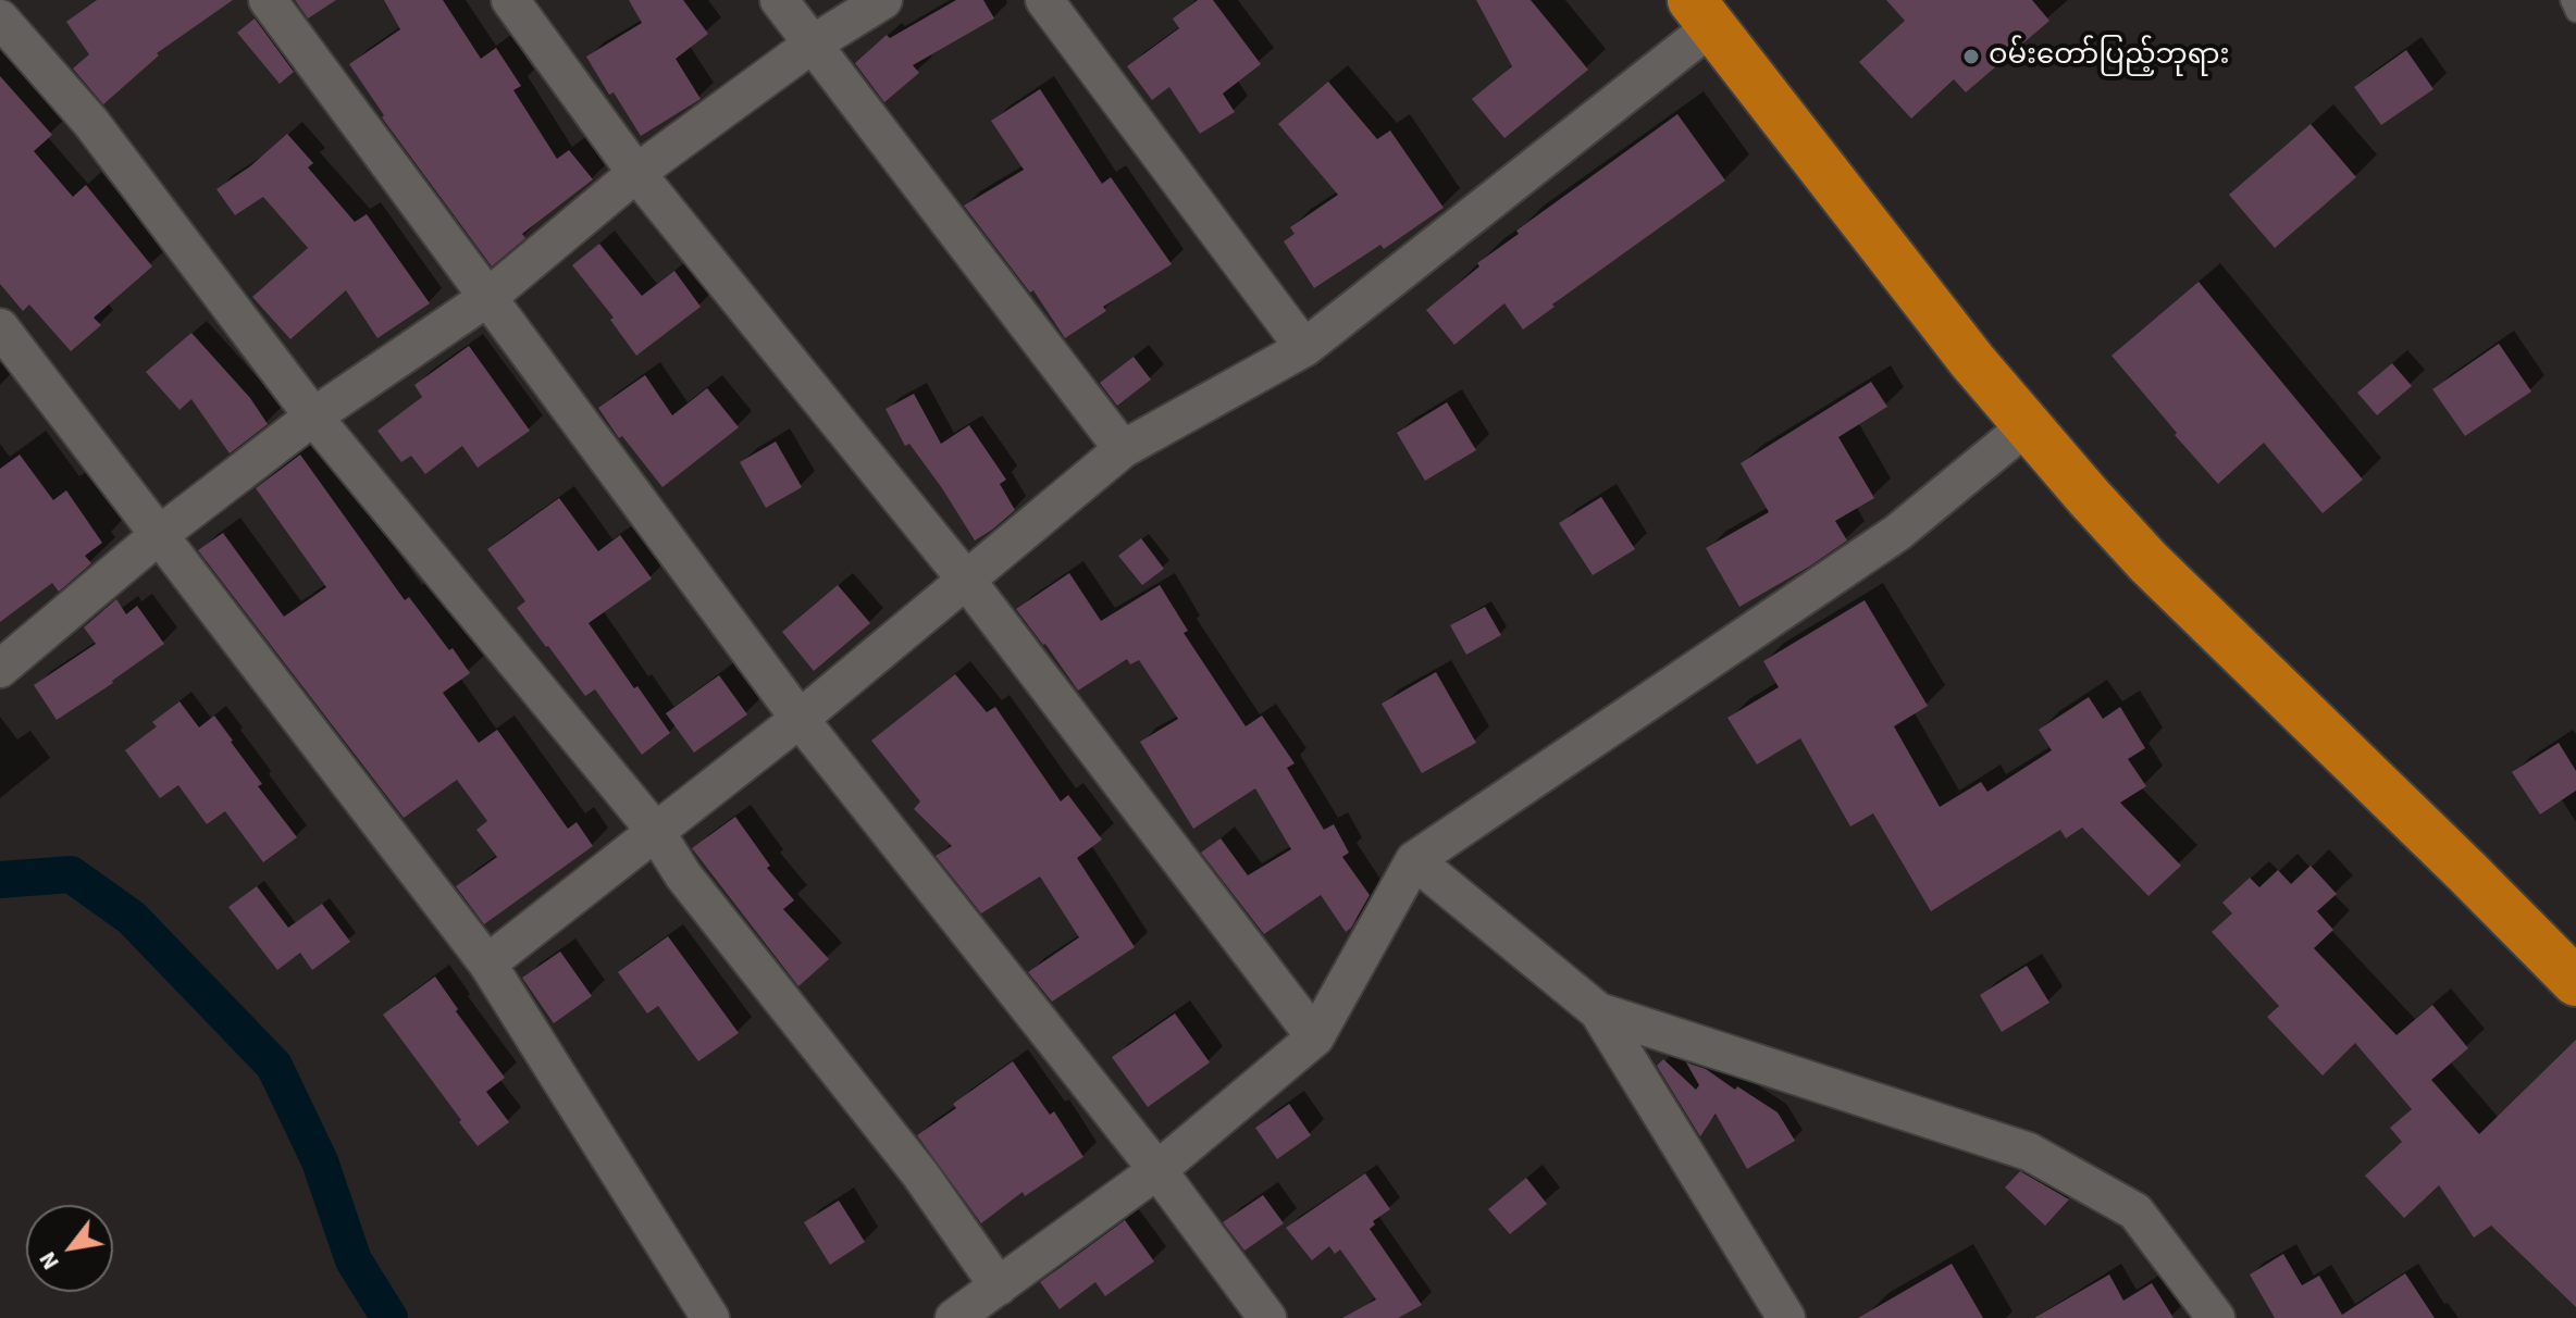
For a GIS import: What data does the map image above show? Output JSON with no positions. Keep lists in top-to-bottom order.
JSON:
{
  "places": ["ဝမ်းတော်ပြည့်ဘုရား"],
  "north": "bottom left"
}
